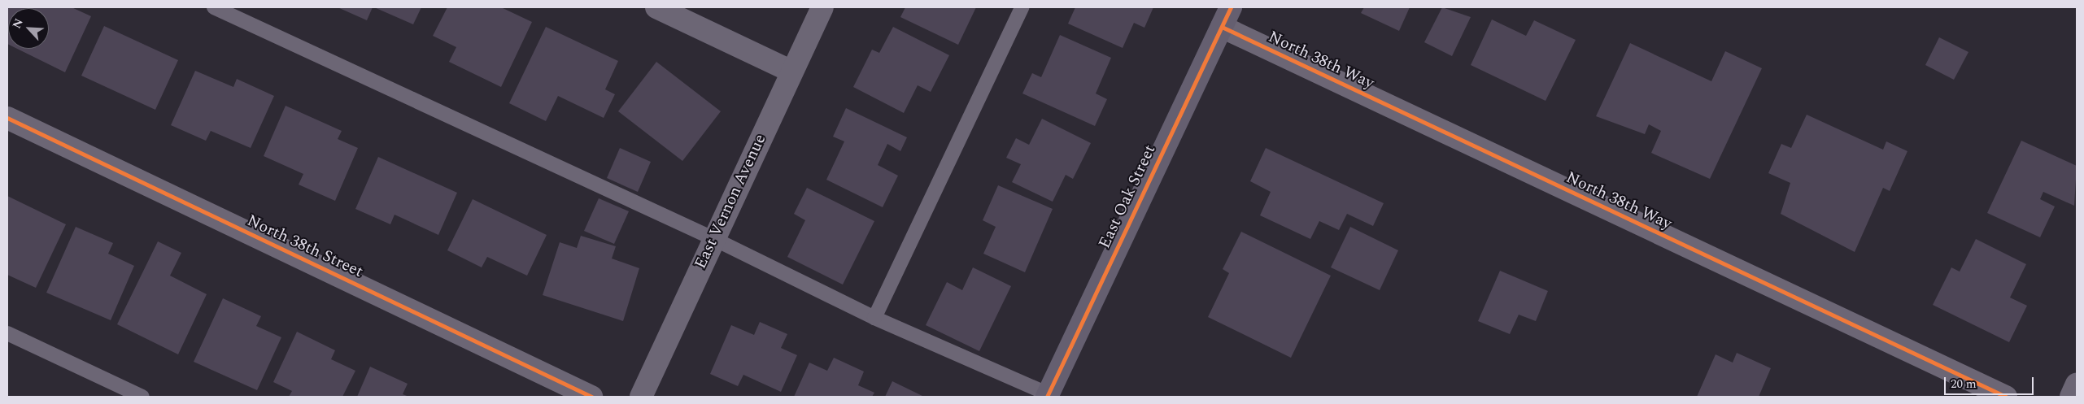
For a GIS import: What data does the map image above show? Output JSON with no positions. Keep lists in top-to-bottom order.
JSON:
{
  "streets": {
    "street": [
      "North 38th Way",
      "East Oak Street",
      "East Vernon Avenue",
      "North 38th Street"
    ]
  },
  "crossings": [
    ["North 38th Way", "East Oak Street"]
  ],
  "scale_bar": "20 m",
  "north": "top left"
}
